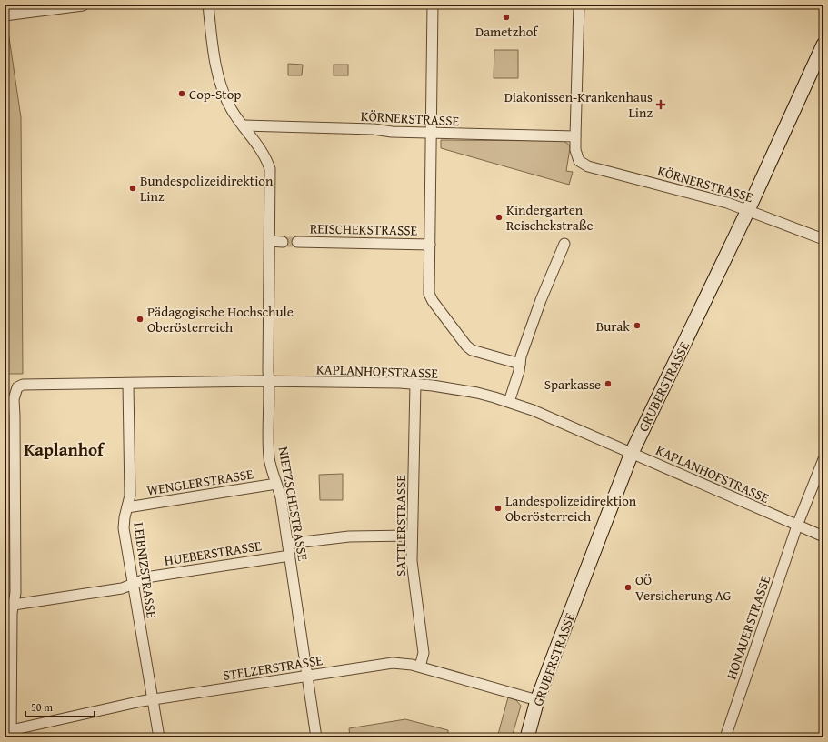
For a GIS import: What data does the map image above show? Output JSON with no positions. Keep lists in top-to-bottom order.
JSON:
{
  "streets": {
    "main road": ["GRUBERSTRASSE"],
    "street": [
      "KÖRNERSTRASSE",
      "REISCHEKSTRASSE",
      "KAPLANHOFSTRASSE",
      "WENGLERSTRASSE",
      "NIETZSCHESTRASSE",
      "SATTLERSTRASSE",
      "HUEBERSTRASSE",
      "LEIBNIZSTRASSE",
      "HONAUERSTRASSE",
      "STELZERSTRASSE"
    ]
  },
  "crossings": [
    ["KÖRNERSTRASSE", "REISCHEKSTRASSE"],
    ["KÖRNERSTRASSE", "GRUBERSTRASSE"],
    ["KÖRNERSTRASSE", "NIETZSCHESTRASSE"],
    ["KAPLANHOFSTRASSE", "GRUBERSTRASSE"],
    ["KAPLANHOFSTRASSE", "NIETZSCHESTRASSE"],
    ["KAPLANHOFSTRASSE", "SATTLERSTRASSE"],
    ["KAPLANHOFSTRASSE", "HUEBERSTRASSE"],
    ["KAPLANHOFSTRASSE", "LEIBNIZSTRASSE"],
    ["KAPLANHOFSTRASSE", "HONAUERSTRASSE"],
    ["GRUBERSTRASSE", "STELZERSTRASSE"],
    ["WENGLERSTRASSE", "NIETZSCHESTRASSE"],
    ["WENGLERSTRASSE", "LEIBNIZSTRASSE"],
    ["NIETZSCHESTRASSE", "HUEBERSTRASSE"],
    ["NIETZSCHESTRASSE", "STELZERSTRASSE"],
    ["SATTLERSTRASSE", "STELZERSTRASSE"],
    ["HUEBERSTRASSE", "LEIBNIZSTRASSE"],
    ["LEIBNIZSTRASSE", "STELZERSTRASSE"]
  ],
  "districts": ["Kaplanhof"],
  "places": {
    "other": [
      "Dametzhof",
      "Cop-Stop",
      "Bundespolizeidirektion Linz",
      "Kindergarten Reischekstraße",
      "Pädagogische Hochschule Oberösterreich",
      "Burak",
      "Sparkasse",
      "Landespolizeidirektion Oberösterreich",
      "OÖ Versicherung AG"
    ],
    "health": ["Diakonissen-Krankenhaus Linz"]
  },
  "scale_bar": "50 m"
}
